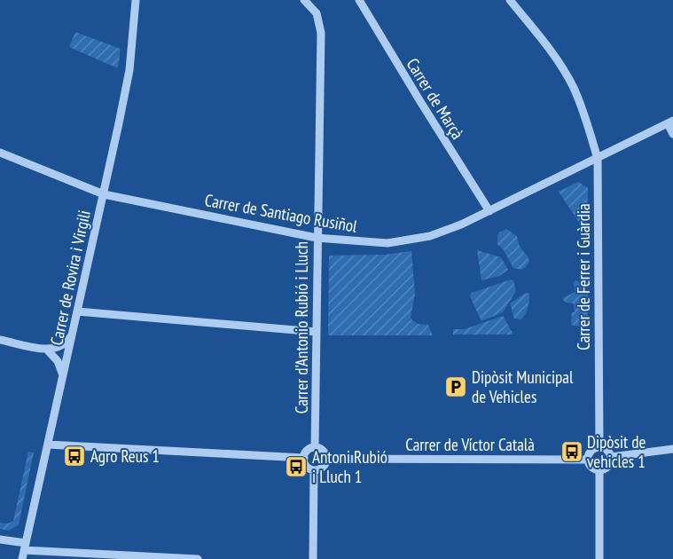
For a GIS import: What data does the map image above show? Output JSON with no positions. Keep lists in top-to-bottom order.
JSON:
{
  "streets": {
    "street": [
      "Carrer de Marçà",
      "Carrer de Santiago Rusiñol",
      "Carrer de Ferrer i Guàrdia",
      "Carrer de Rovira i Virgili",
      "Carrer d'Antonio Rubió i Lluch",
      "Carrer de Víctor Català"
    ]
  },
  "crossings": [
    ["Carrer de Marçà", "Carrer de Santiago Rusiñol"],
    ["Carrer de Santiago Rusiñol", "Carrer de Ferrer i Guàrdia"],
    ["Carrer de Santiago Rusiñol", "Carrer de Rovira i Virgili"],
    ["Carrer de Santiago Rusiñol", "Carrer d'Antonio Rubió i Lluch"],
    ["Carrer de Ferrer i Guàrdia", "Carrer de Víctor Català"],
    ["Carrer d'Antonio Rubió i Lluch", "Carrer de Víctor Català"]
  ],
  "places": {
    "parking": ["Dipòsit Municipal de Vehicles"],
    "bus stop": ["Dipòsit de vehicles 1", "Agro Reus 1", "Antoni Rubió i Lluch 1"]
  }
}
